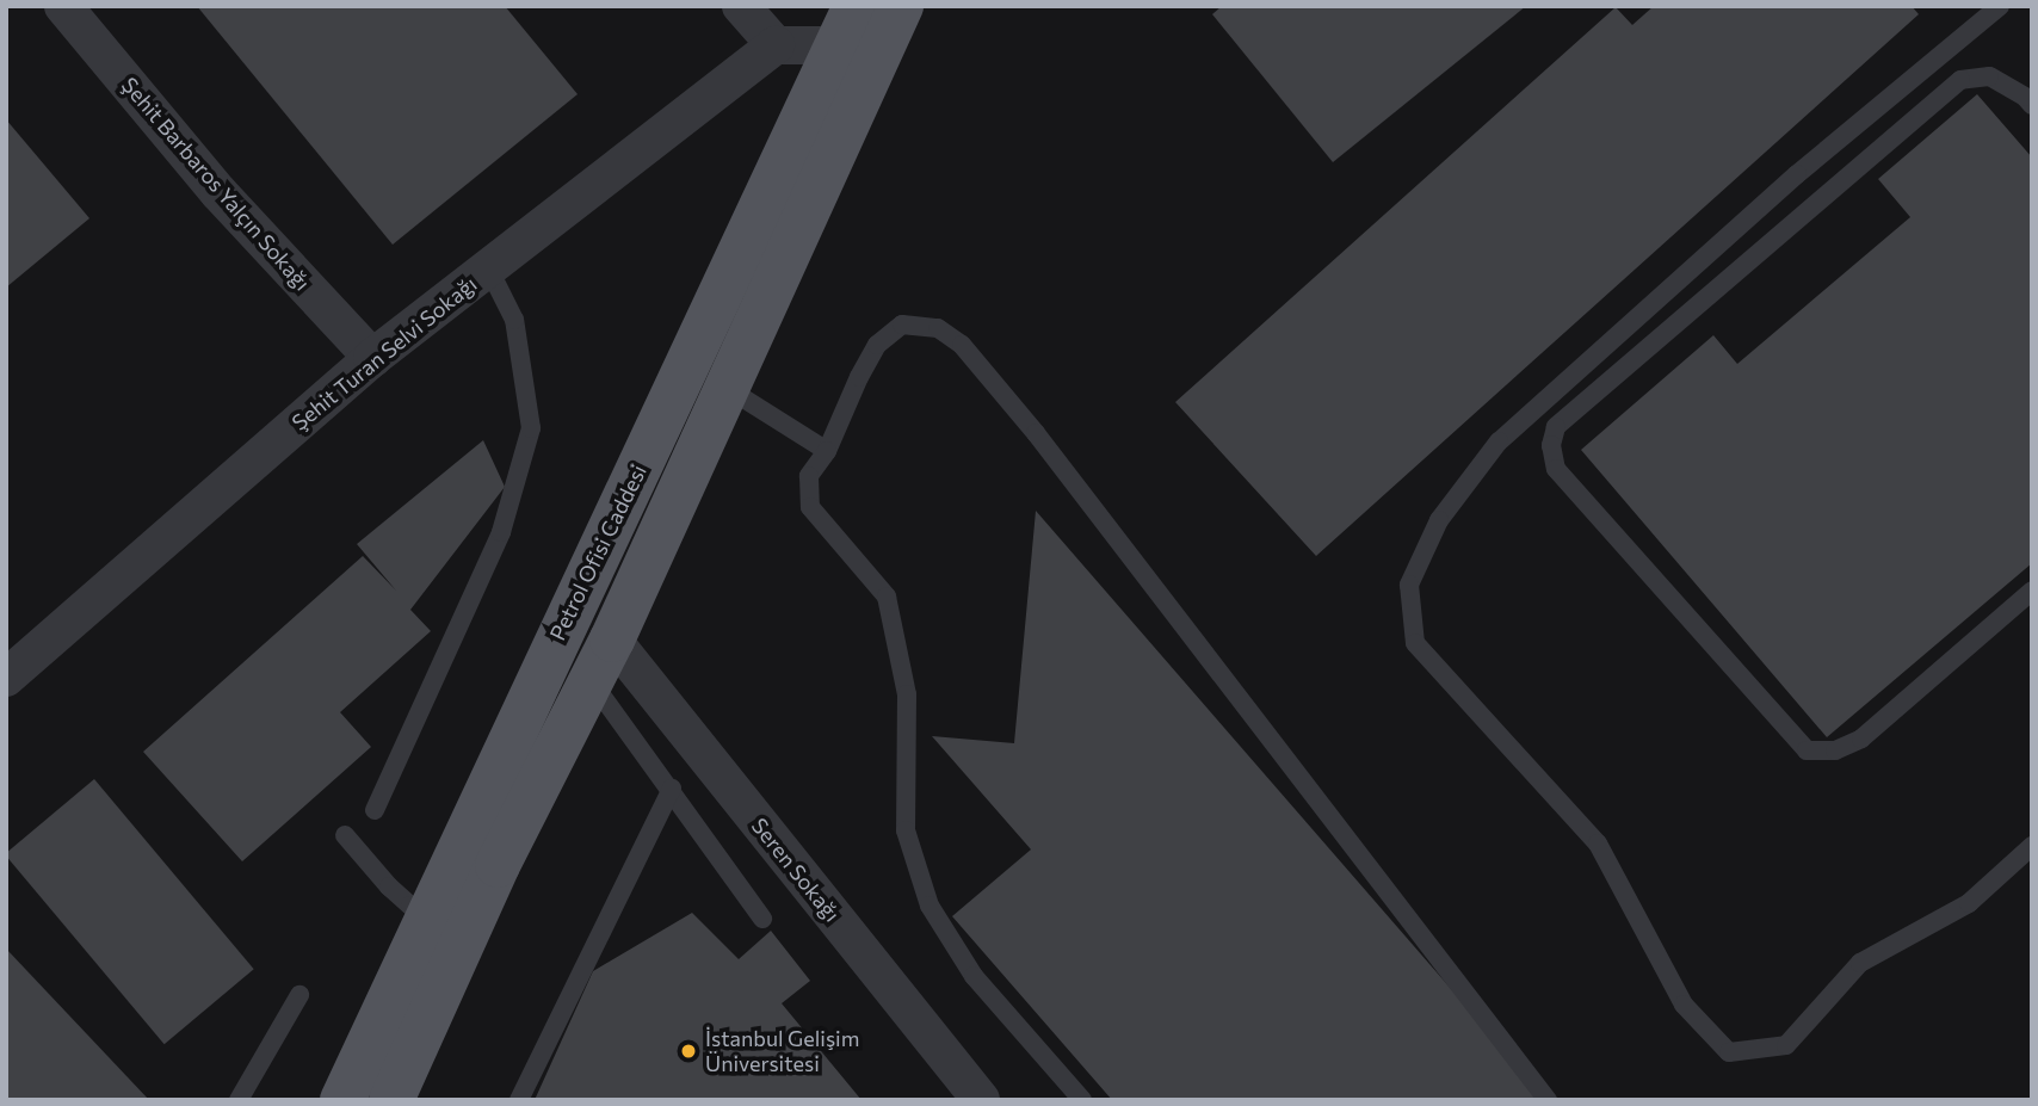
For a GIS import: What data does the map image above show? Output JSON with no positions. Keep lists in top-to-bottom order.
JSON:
{
  "streets": {
    "main road": ["Petrol Ofisi Caddesi"],
    "street": ["Şehit Barbaros Yalçın Sokağı", "Şehit Turan Selvi Sokağı", "Seren Sokağı"]
  },
  "crossings": [
    ["Şehit Barbaros Yalçın Sokağı", "Şehit Turan Selvi Sokağı"]
  ],
  "places": ["İstanbul Gelişim Üniversitesi"]
}
